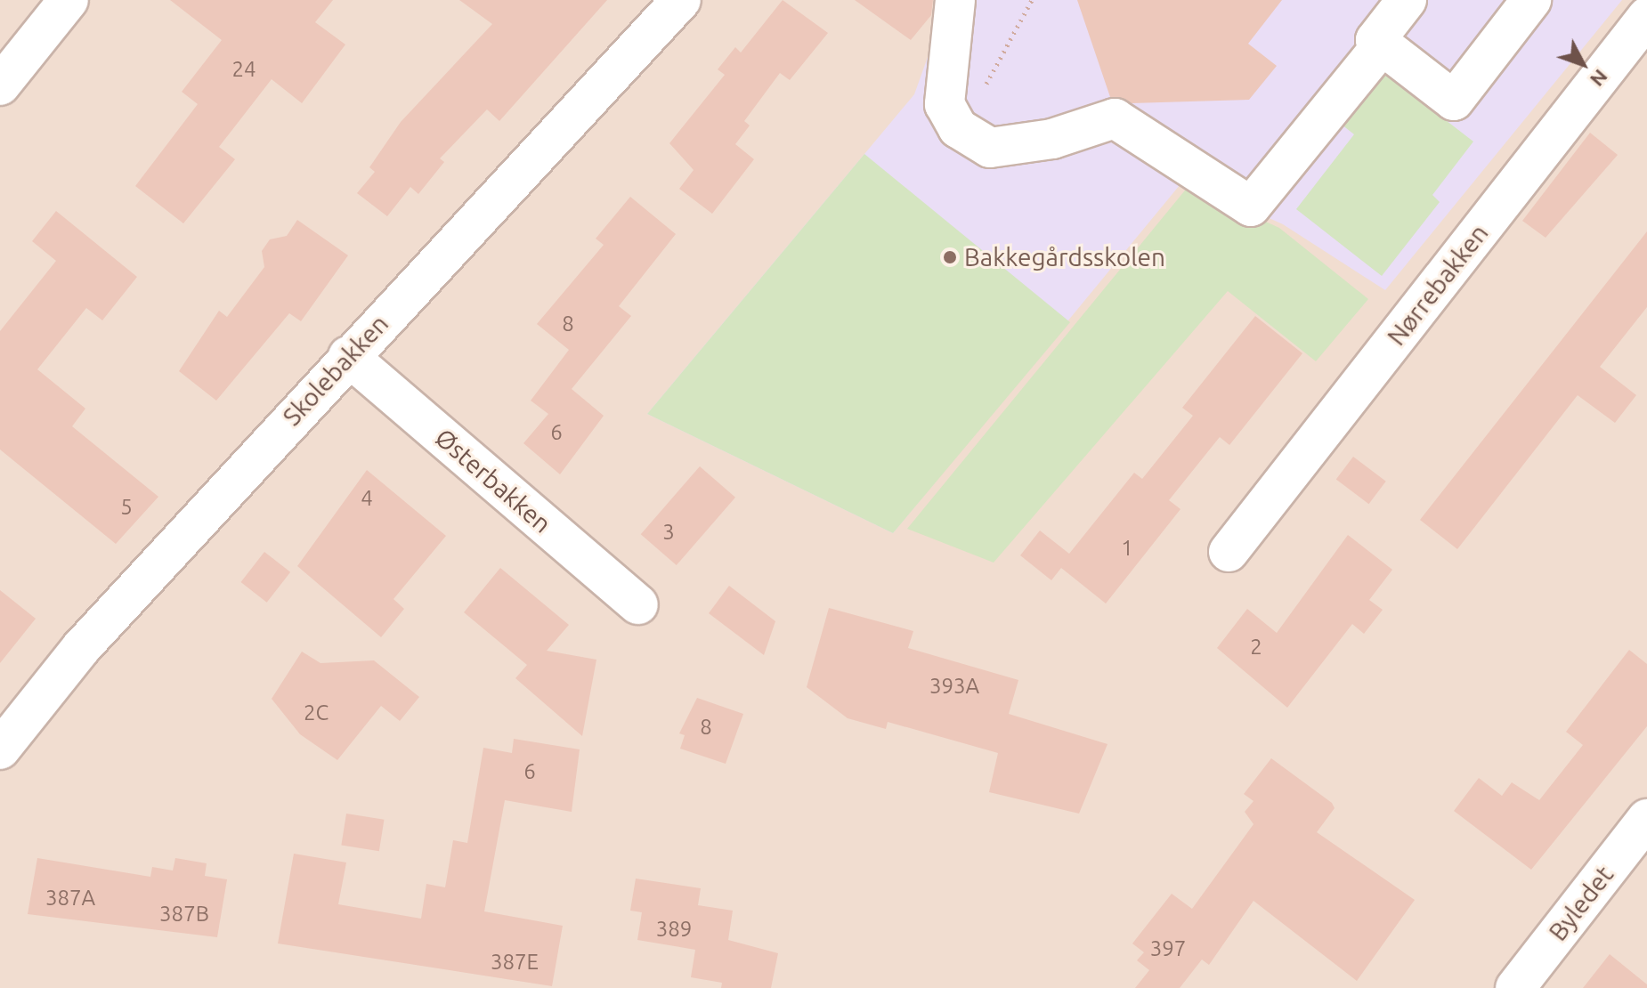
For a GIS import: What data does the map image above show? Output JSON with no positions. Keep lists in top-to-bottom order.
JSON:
{
  "streets": {
    "street": [
      "Nørrebakken",
      "Skolebakken",
      "Østerbakken",
      "Byledet"
    ]
  },
  "crossings": [
    ["Skolebakken", "Østerbakken"]
  ],
  "places": ["Bakkegårdsskolen"],
  "house_numbers": [
    "24",
    "8",
    "6",
    "4",
    "5",
    "3",
    "1",
    "2",
    "393A",
    "2C",
    "8",
    "6",
    "387A",
    "387B",
    "389",
    "397",
    "387E"
  ],
  "north": "bottom right"
}
